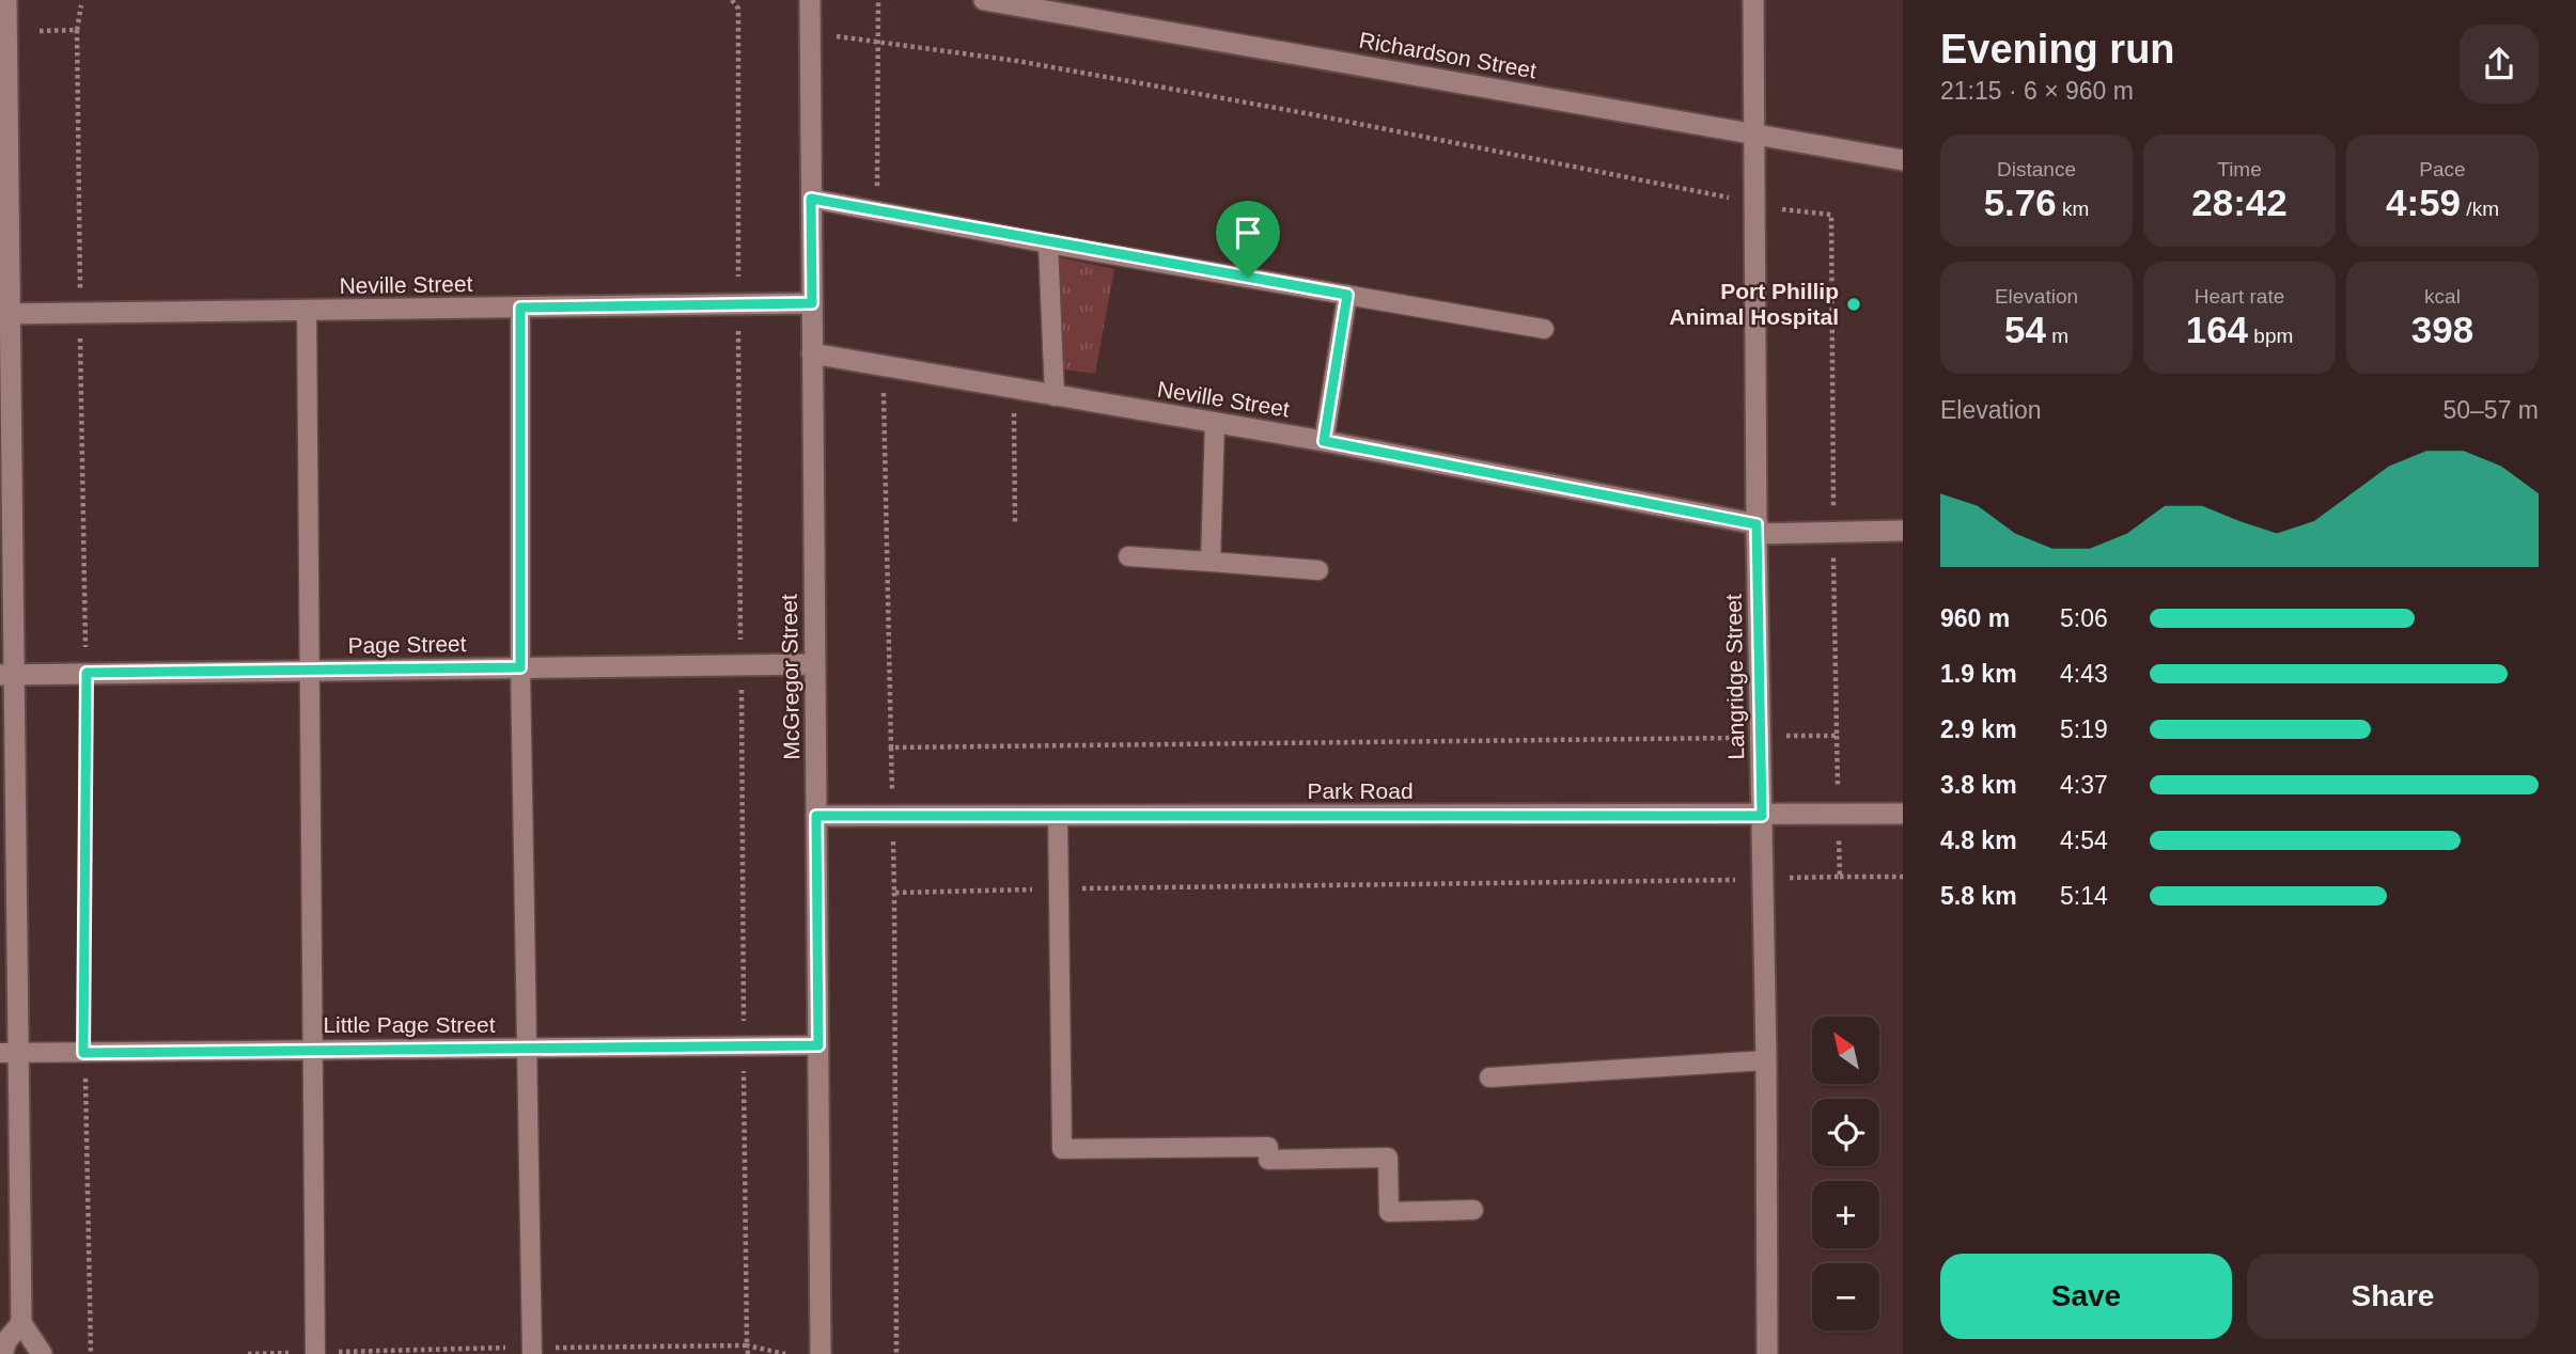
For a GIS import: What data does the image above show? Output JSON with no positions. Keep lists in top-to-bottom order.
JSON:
{
  "streets": {
    "street": [
      "Richardson Street",
      "Neville Street",
      "Page Street",
      "McGregor Street",
      "Langridge Street",
      "Park Road"
    ],
    "lane": ["Little Page Street"]
  },
  "crossings": [
    ["Richardson Street", "Langridge Street"],
    ["Neville Street", "McGregor Street"],
    ["Neville Street", "Langridge Street"],
    ["Page Street", "McGregor Street"],
    ["McGregor Street", "Park Road"],
    ["McGregor Street", "Little Page Street"],
    ["Langridge Street", "Park Road"]
  ],
  "places": ["Port Phillip Animal Hospital"],
  "north": "top left",
  "page": {
    "heading": ["Evening run", "21:15 · 6 × 960 m"],
    "stats": [
      ["Distance", "5.76 km"],
      ["Time", "28:42"],
      ["Pace", "4:59 /km"],
      ["Elevation", "54 m"],
      ["Heart rate", "164 bpm"],
      ["kcal", "398"]
    ],
    "chart": ["Elevation", "50–57 m"],
    "list": [
      {
        "name": "960 m",
        "note": "5:06"
      },
      {
        "name": "1.9 km",
        "note": "4:43"
      },
      {
        "name": "2.9 km",
        "note": "5:19"
      },
      {
        "name": "3.8 km",
        "note": "4:37"
      },
      {
        "name": "4.8 km",
        "note": "4:54"
      },
      {
        "name": "5.8 km",
        "note": "5:14"
      }
    ],
    "map_buttons": ["+", "−"],
    "buttons": ["Save", "Share"]
  }
}
